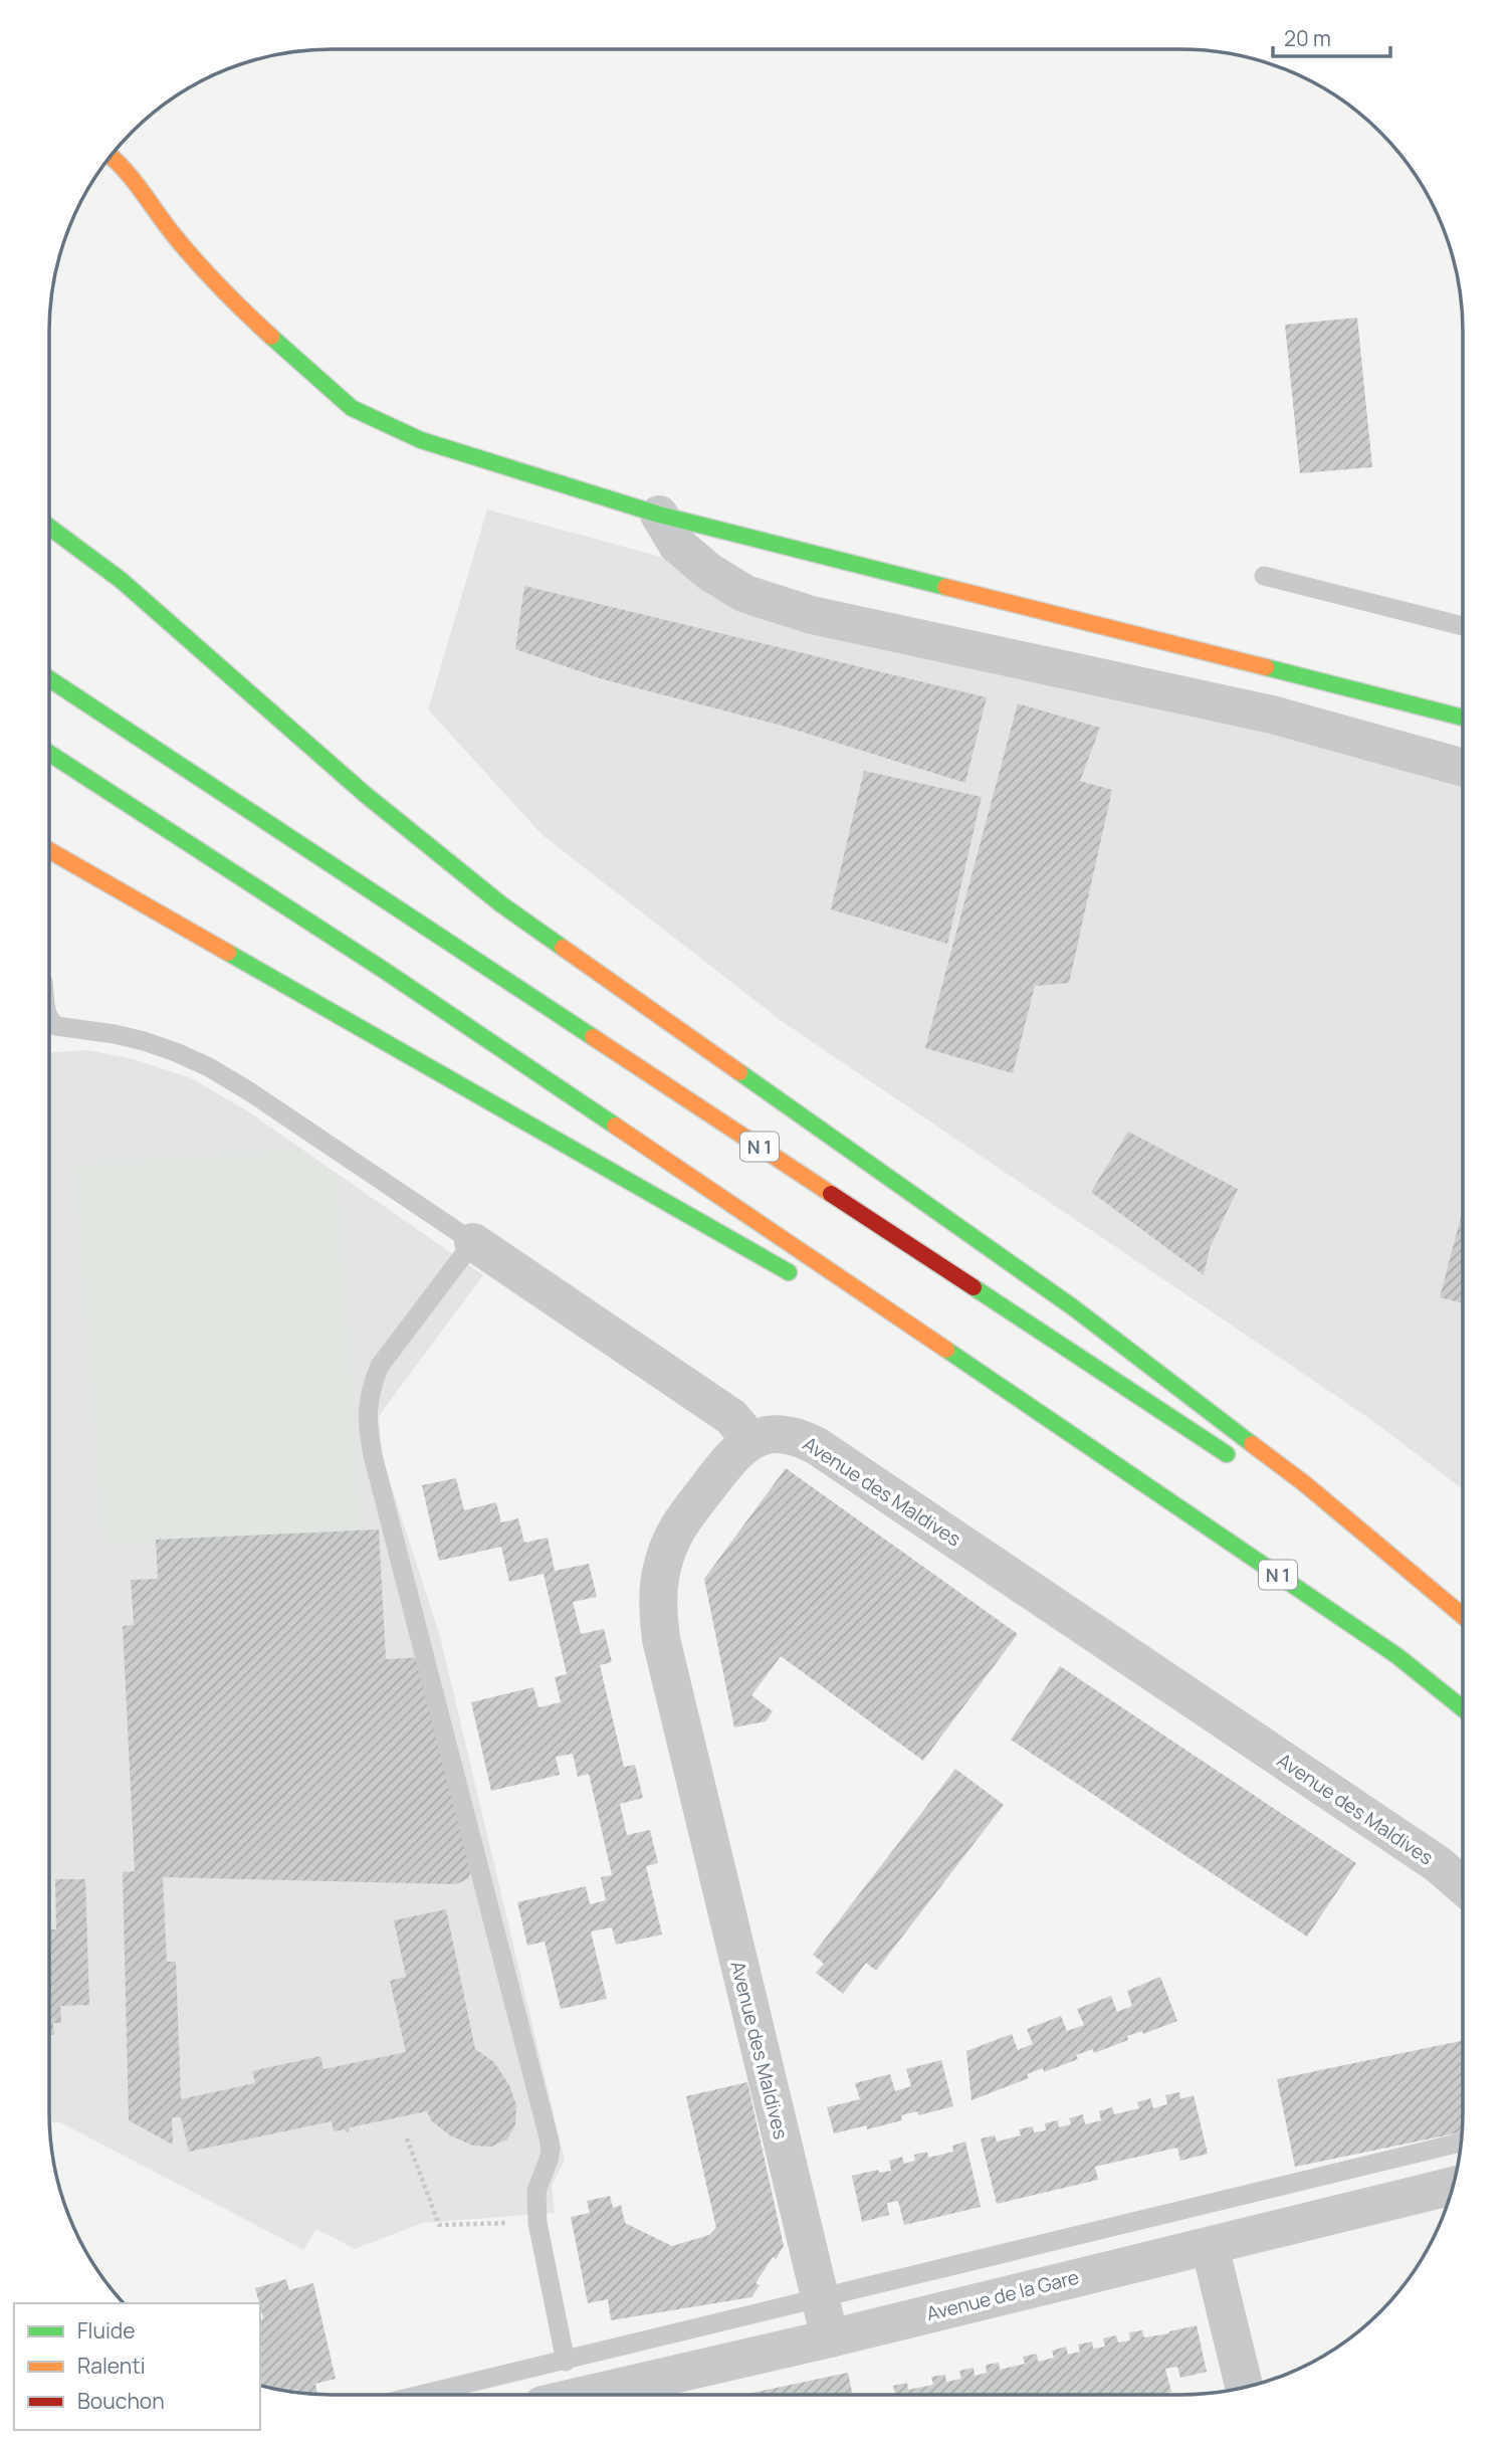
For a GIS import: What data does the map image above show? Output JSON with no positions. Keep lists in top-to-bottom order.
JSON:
{
  "streets": {
    "main road": ["N 1"],
    "street": ["Avenue des Maldives", "Avenue de la Gare"]
  },
  "crossings": [
    ["Avenue des Maldives", "Avenue de la Gare"]
  ],
  "legend": ["Fluide", "Ralenti", "Bouchon"],
  "scale_bar": "20 m"
}
